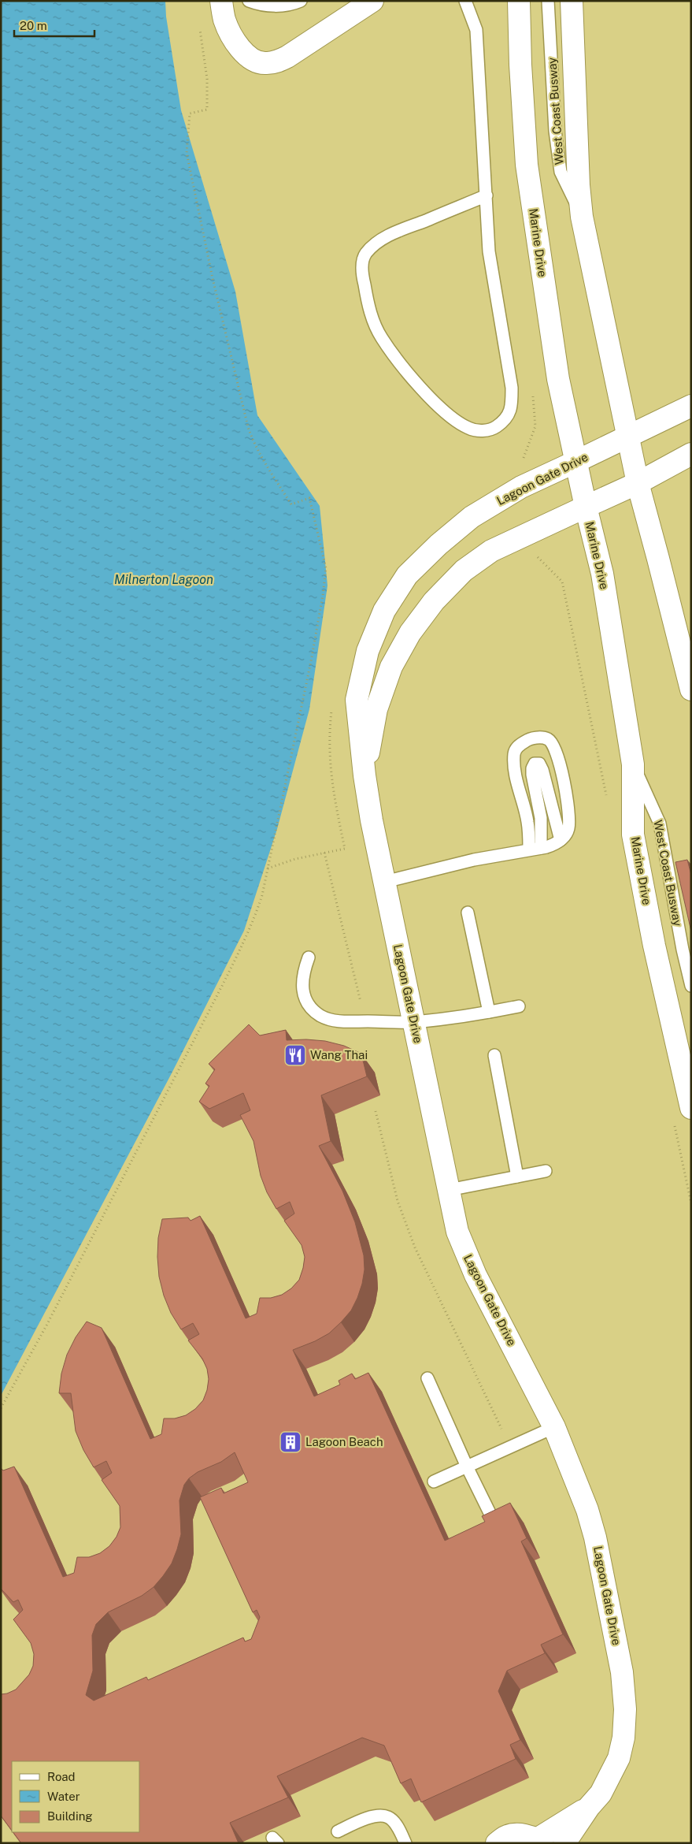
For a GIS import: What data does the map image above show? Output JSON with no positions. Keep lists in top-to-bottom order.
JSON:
{
  "streets": {
    "street": ["Marine Drive", "Lagoon Gate Drive"],
    "lane": ["West Coast Busway"]
  },
  "crossings": [
    ["West Coast Busway", "Marine Drive"],
    ["Marine Drive", "Lagoon Gate Drive"]
  ],
  "water": ["Milnerton Lagoon"],
  "places": {
    "restaurant": ["Wang Thai"],
    "building": ["Lagoon Beach"]
  },
  "legend": ["Road", "Water", "Building"],
  "scale_bar": "20 m"
}
